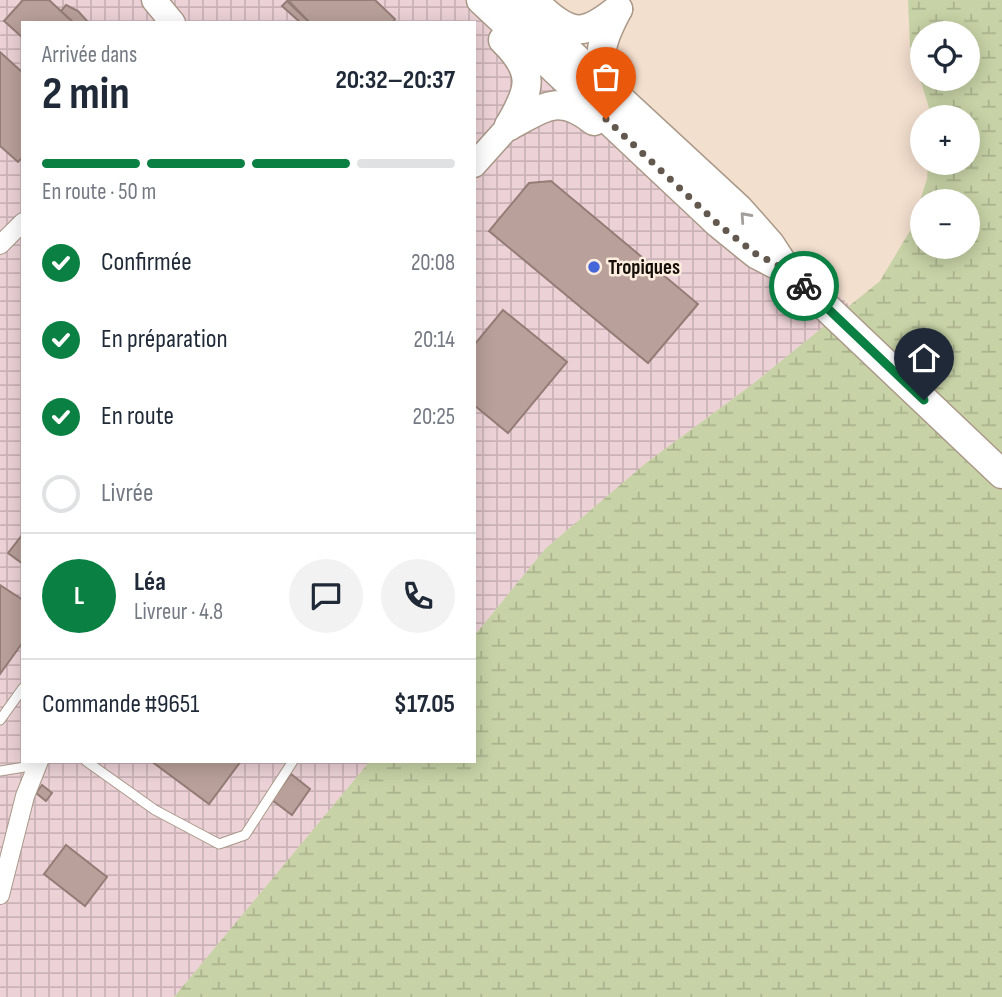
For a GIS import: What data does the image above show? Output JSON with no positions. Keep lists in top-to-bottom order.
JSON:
{
  "places": ["Tropiques"],
  "page": {
    "map_buttons": ["+", "−"],
    "heading": ["2 min", "Arrivée dans", "20:32–20:37"],
    "panel": [
      "Léa",
      "Livreur · 4.8",
      "Commande #9651",
      "$17.05"
    ],
    "bar": "En route · 50 m",
    "list": [
      ["Confirmée", "20:08"],
      ["En préparation", "20:14"],
      ["En route", "20:25"],
      "Livrée"
    ],
    "round": "L"
  }
}
